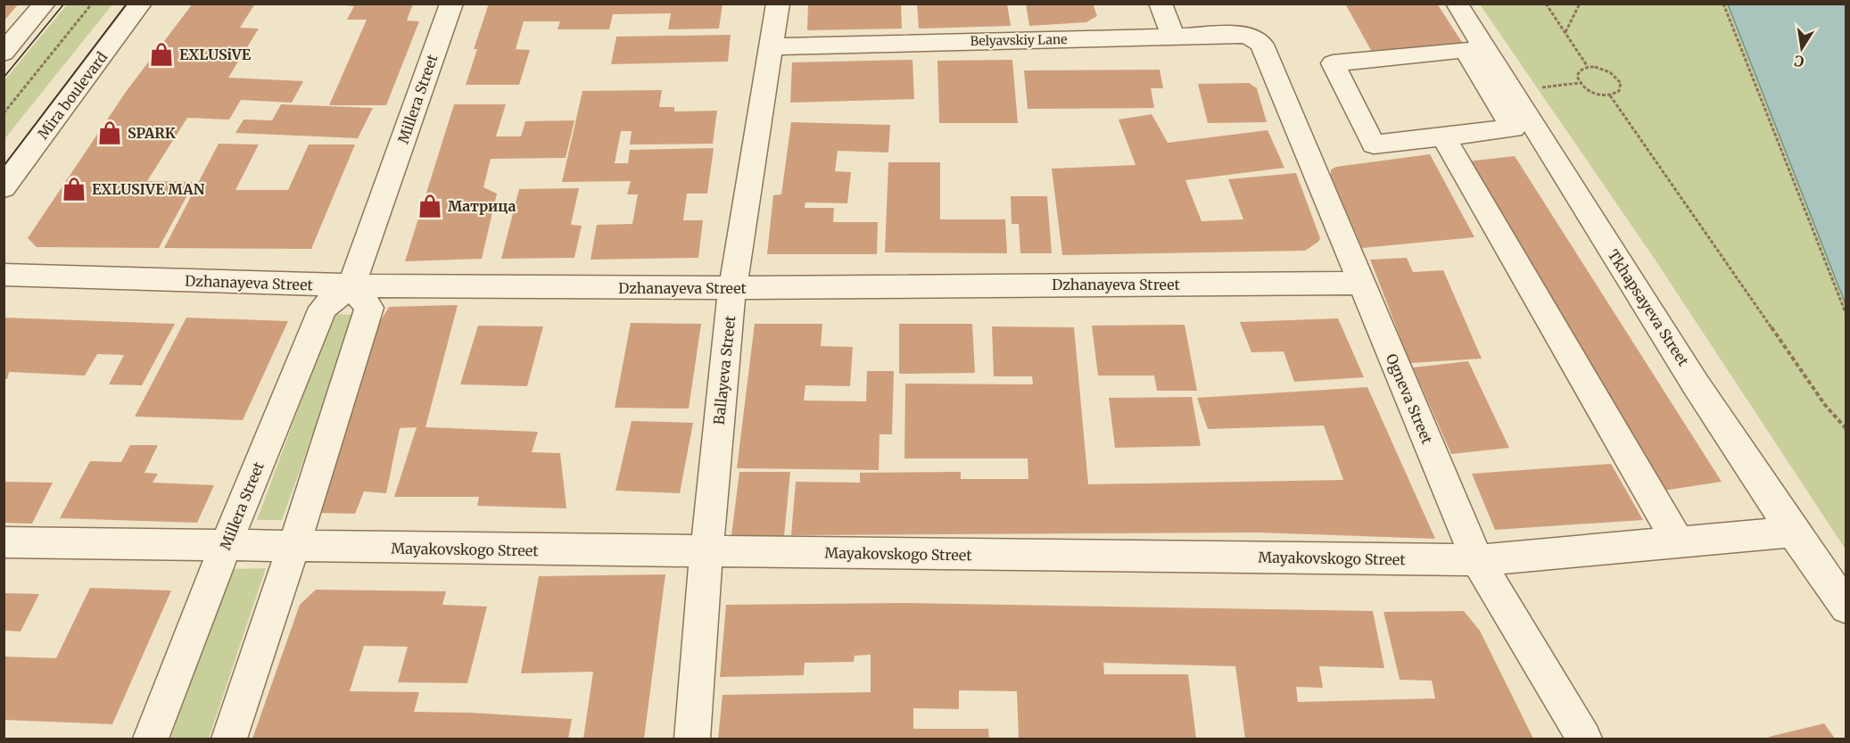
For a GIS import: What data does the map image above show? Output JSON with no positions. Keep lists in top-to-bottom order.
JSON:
{
  "streets": {
    "street": [
      "Belyavskiy Lane",
      "Mira boulevard",
      "Millera Street",
      "Dzhanayeva Street",
      "Tkhapsayeva Street",
      "Ballayeva Street",
      "Ogneva Street",
      "Mayakovskogo Street"
    ]
  },
  "crossings": [
    ["Belyavskiy Lane", "Ballayeva Street"],
    ["Belyavskiy Lane", "Ogneva Street"],
    ["Millera Street", "Dzhanayeva Street"],
    ["Millera Street", "Mayakovskogo Street"],
    ["Dzhanayeva Street", "Ballayeva Street"],
    ["Dzhanayeva Street", "Ogneva Street"],
    ["Tkhapsayeva Street", "Mayakovskogo Street"],
    ["Ballayeva Street", "Mayakovskogo Street"],
    ["Ogneva Street", "Mayakovskogo Street"]
  ],
  "places": {
    "shop": [
      "EXLUSiVE",
      "SPARK",
      "EXLUSIVE MAN",
      "Матрица"
    ]
  },
  "north": "bottom"
}
